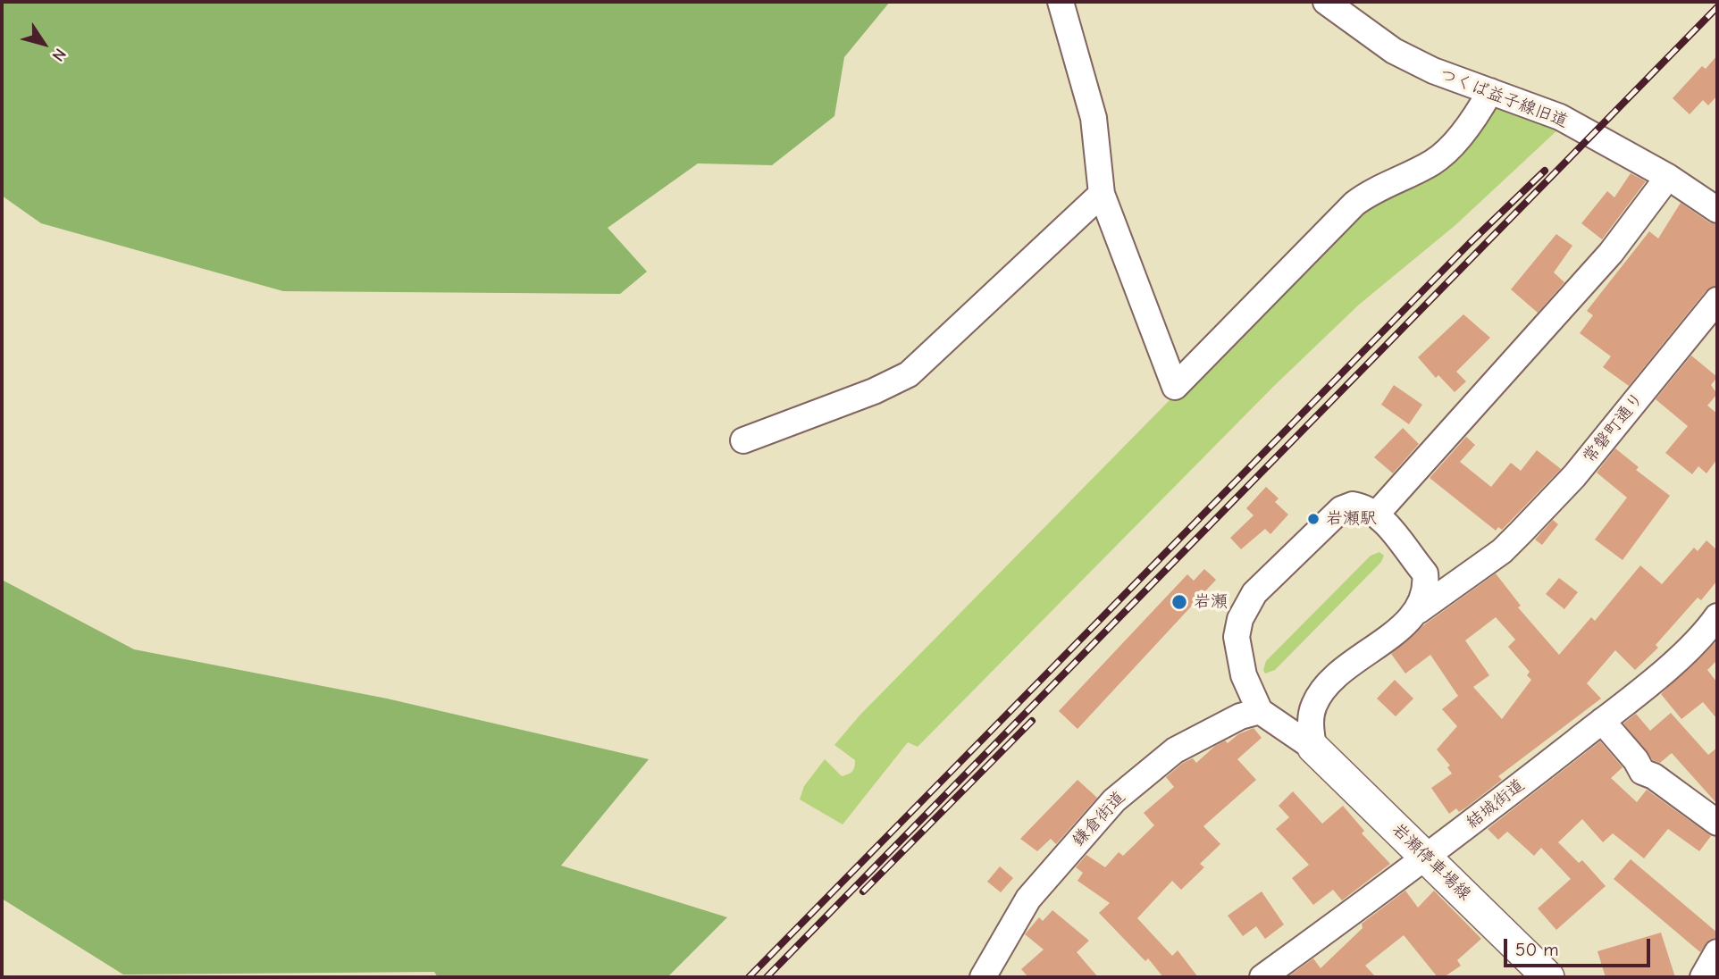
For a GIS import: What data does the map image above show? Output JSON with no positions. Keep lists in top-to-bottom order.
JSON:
{
  "streets": {
    "main road": ["岩瀬停車場線"],
    "street": [
      "つくば益子線旧道",
      "常磐町通り",
      "結城街道",
      "鎌倉街道"
    ]
  },
  "crossings": [
    ["常磐町通り", "岩瀬停車場線"],
    ["結城街道", "岩瀬停車場線"]
  ],
  "places": ["岩瀬駅", "岩瀬"],
  "scale_bar": "50 m",
  "north": "bottom right"
}
